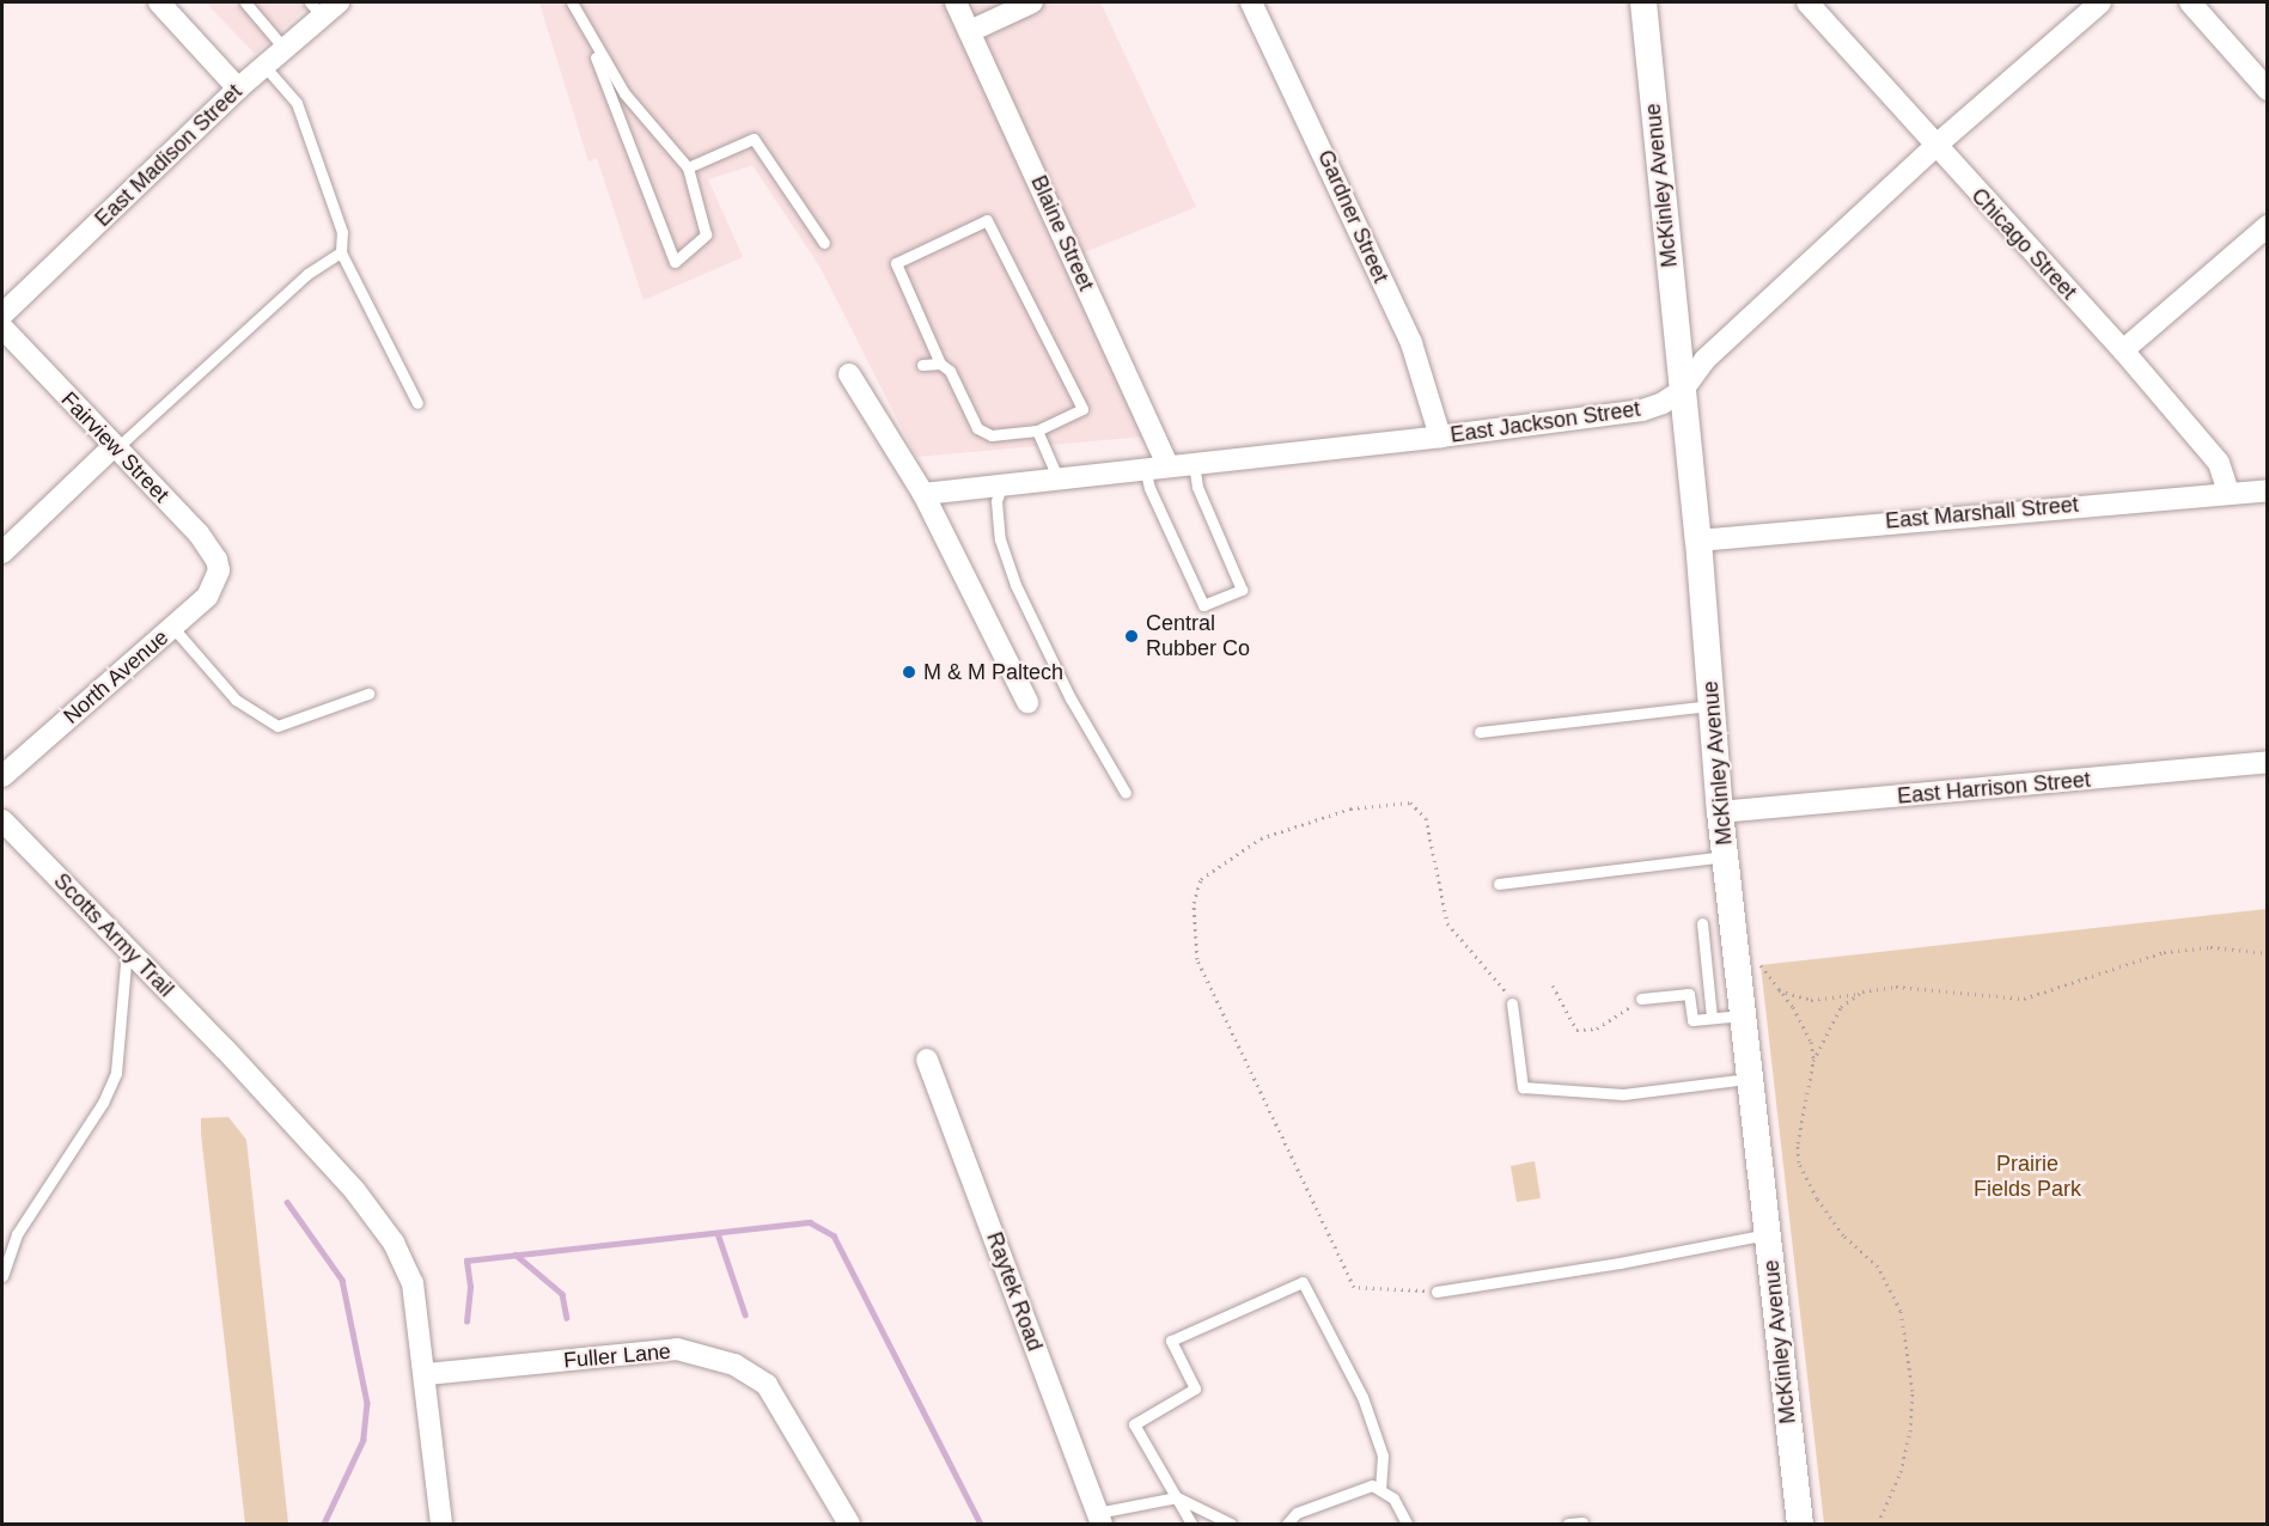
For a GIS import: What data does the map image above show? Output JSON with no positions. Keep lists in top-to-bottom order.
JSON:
{
  "streets": {
    "street": [
      "East Madison Street",
      "McKinley Avenue",
      "Gardner Street",
      "Blaine Street",
      "Chicago Street",
      "East Jackson Street",
      "Fairview Street",
      "East Marshall Street",
      "North Avenue",
      "East Harrison Street",
      "Scotts Army Trail",
      "Raytek Road",
      "Fuller Lane"
    ]
  },
  "crossings": [
    ["McKinley Avenue", "East Jackson Street"],
    ["McKinley Avenue", "East Marshall Street"],
    ["McKinley Avenue", "East Harrison Street"],
    ["Gardner Street", "East Jackson Street"],
    ["Blaine Street", "East Jackson Street"],
    ["Chicago Street", "East Jackson Street"],
    ["Chicago Street", "East Marshall Street"],
    ["Fairview Street", "North Avenue"],
    ["Scotts Army Trail", "Fuller Lane"]
  ],
  "parks": ["Prairie Fields Park"],
  "places": ["Central Rubber Co", "M & M Paltech"]
}
